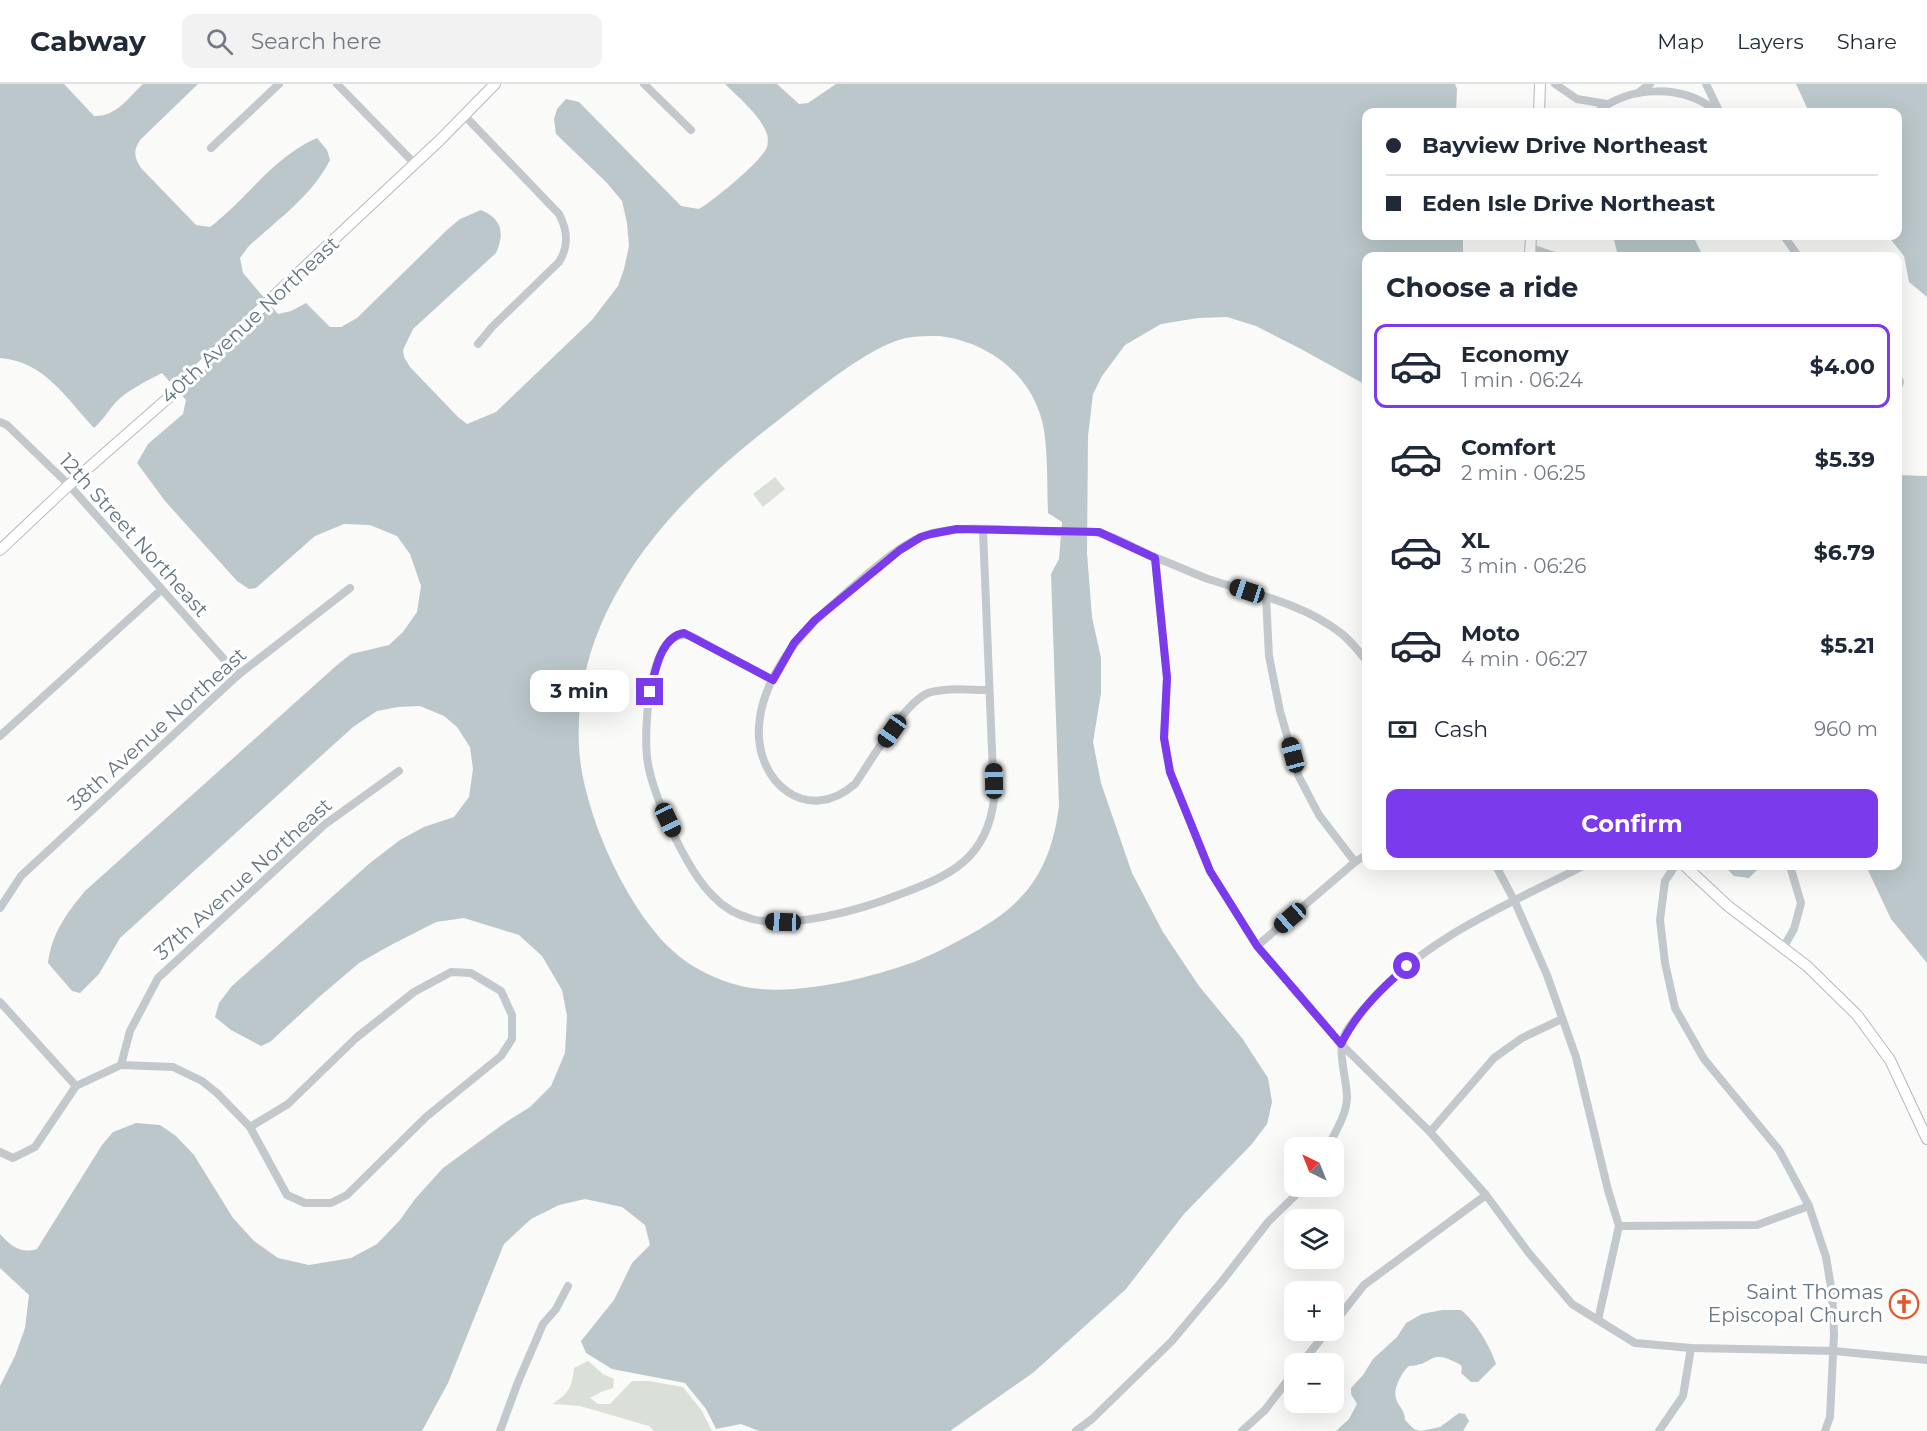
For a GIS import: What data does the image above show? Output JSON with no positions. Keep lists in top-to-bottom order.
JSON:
{
  "streets": {
    "street": [
      "40th Avenue Northeast",
      "12th Street Northeast",
      "38th Avenue Northeast",
      "37th Avenue Northeast"
    ]
  },
  "crossings": [
    ["40th Avenue Northeast", "12th Street Northeast"],
    ["12th Street Northeast", "38th Avenue Northeast"]
  ],
  "places": {
    "church": ["Saint Thomas Episcopal Church"]
  },
  "north": "top left",
  "page": {
    "header": "Cabway",
    "search": "Search here",
    "nav": ["Map", "Layers", "Share"],
    "banner": ["Bayview Drive Northeast", "Eden Isle Drive Northeast"],
    "heading": "Choose a ride",
    "list": [
      {
        "name": "Economy",
        "note": "1 min · 06:24",
        "value": "$4.00"
      },
      {
        "name": "Comfort",
        "note": "2 min · 06:25",
        "value": "$5.39"
      },
      {
        "name": "XL",
        "note": "3 min · 06:26",
        "value": "$6.79"
      },
      {
        "name": "Moto",
        "note": "4 min · 06:27",
        "value": "$5.21"
      }
    ],
    "bubble": "3 min",
    "pay": ["Cash", "960 m"],
    "buttons": "Confirm",
    "map_buttons": ["+", "−"]
  }
}
